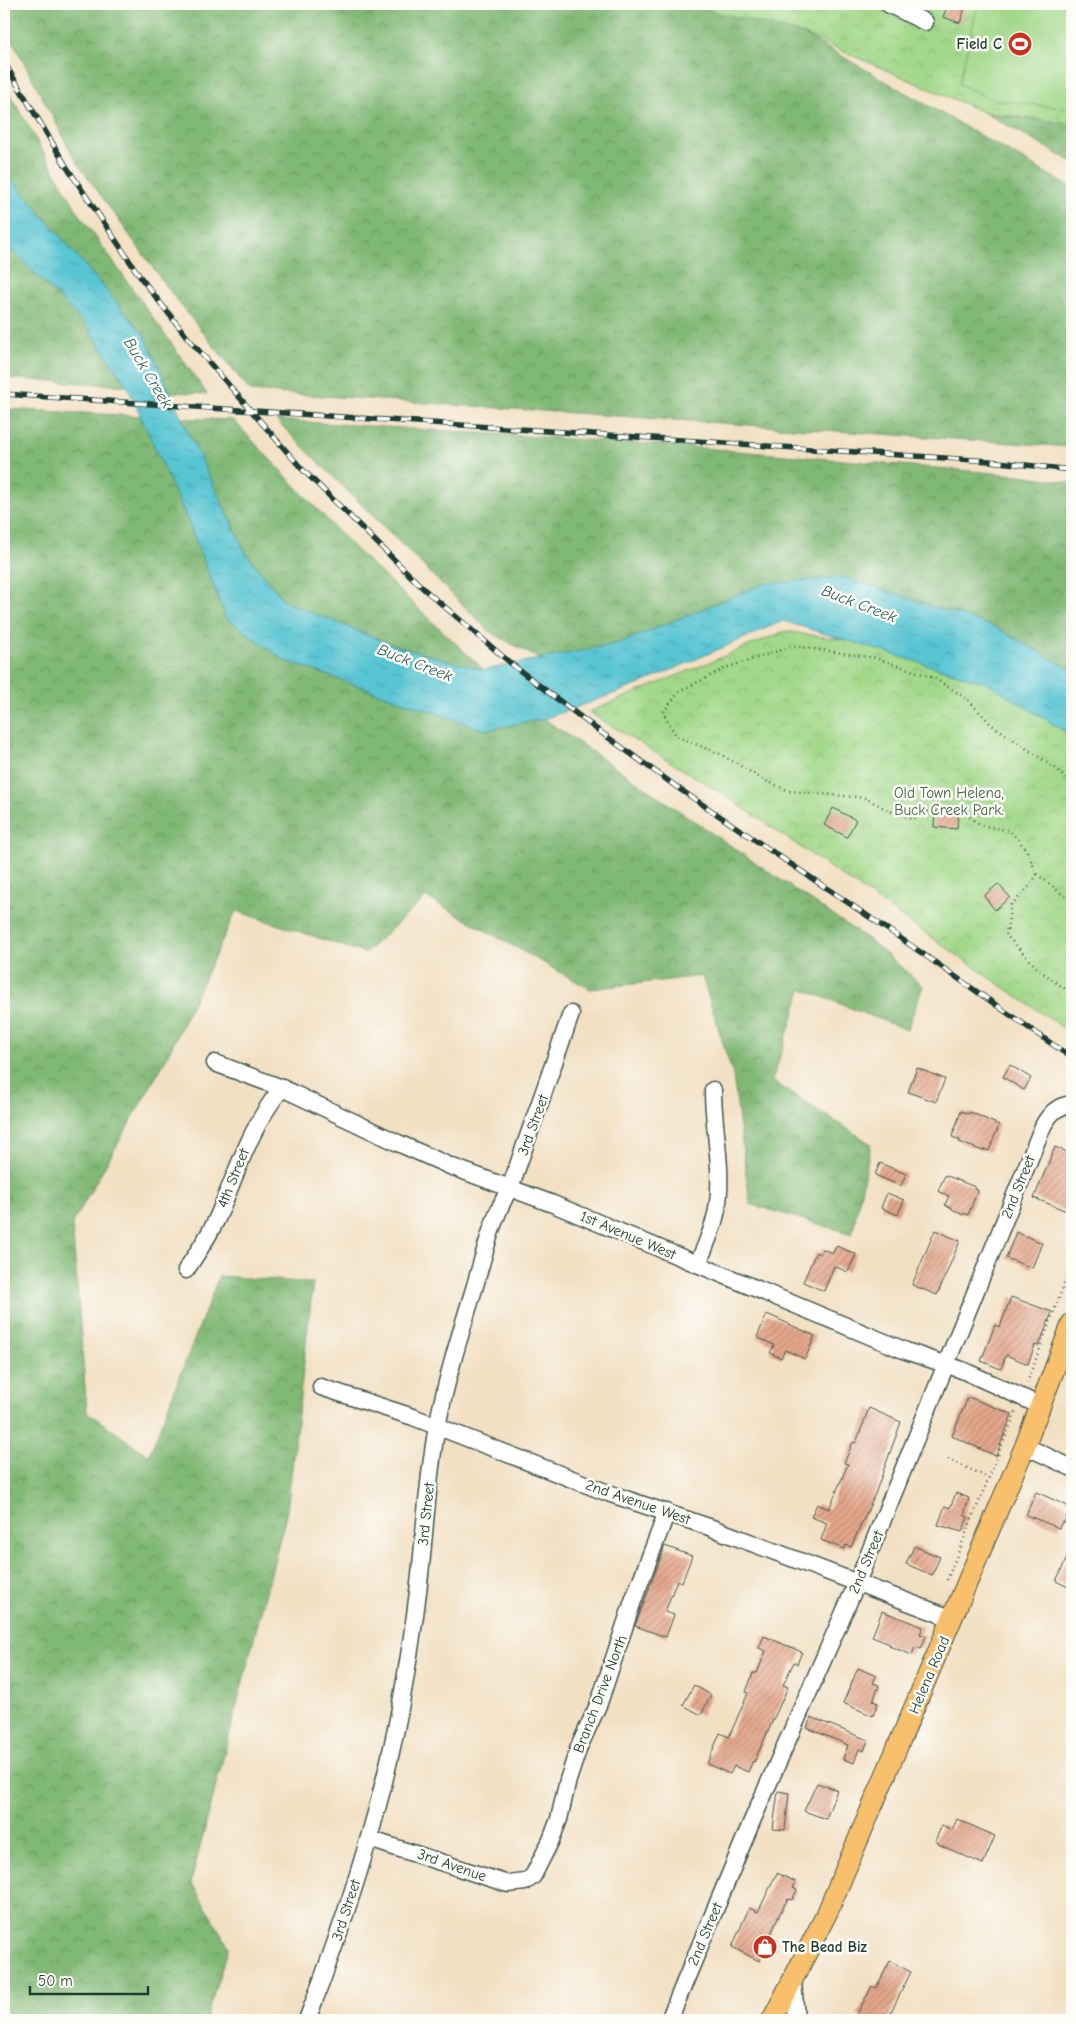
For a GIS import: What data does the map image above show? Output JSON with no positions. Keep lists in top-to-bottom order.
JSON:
{
  "streets": {
    "main road": ["Helena Road"],
    "street": [
      "3rd Street",
      "4th Street",
      "2nd Street",
      "1st Avenue West",
      "2nd Avenue West",
      "Branch Drive North",
      "3rd Avenue"
    ]
  },
  "crossings": [
    ["3rd Street", "1st Avenue West"],
    ["3rd Street", "2nd Avenue West"],
    ["3rd Street", "3rd Avenue"],
    ["4th Street", "1st Avenue West"],
    ["2nd Street", "1st Avenue West"],
    ["2nd Street", "2nd Avenue West"],
    ["1st Avenue West", "Helena Road"],
    ["2nd Avenue West", "Helena Road"],
    ["2nd Avenue West", "Branch Drive North"],
    ["Branch Drive North", "3rd Avenue"]
  ],
  "water": ["Buck Creek"],
  "parks": ["Old Town Helena, Buck Creek Park."],
  "places": {
    "sports": ["Field C"],
    "shop": ["The Bead Biz"]
  },
  "scale_bar": "50 m"
}
